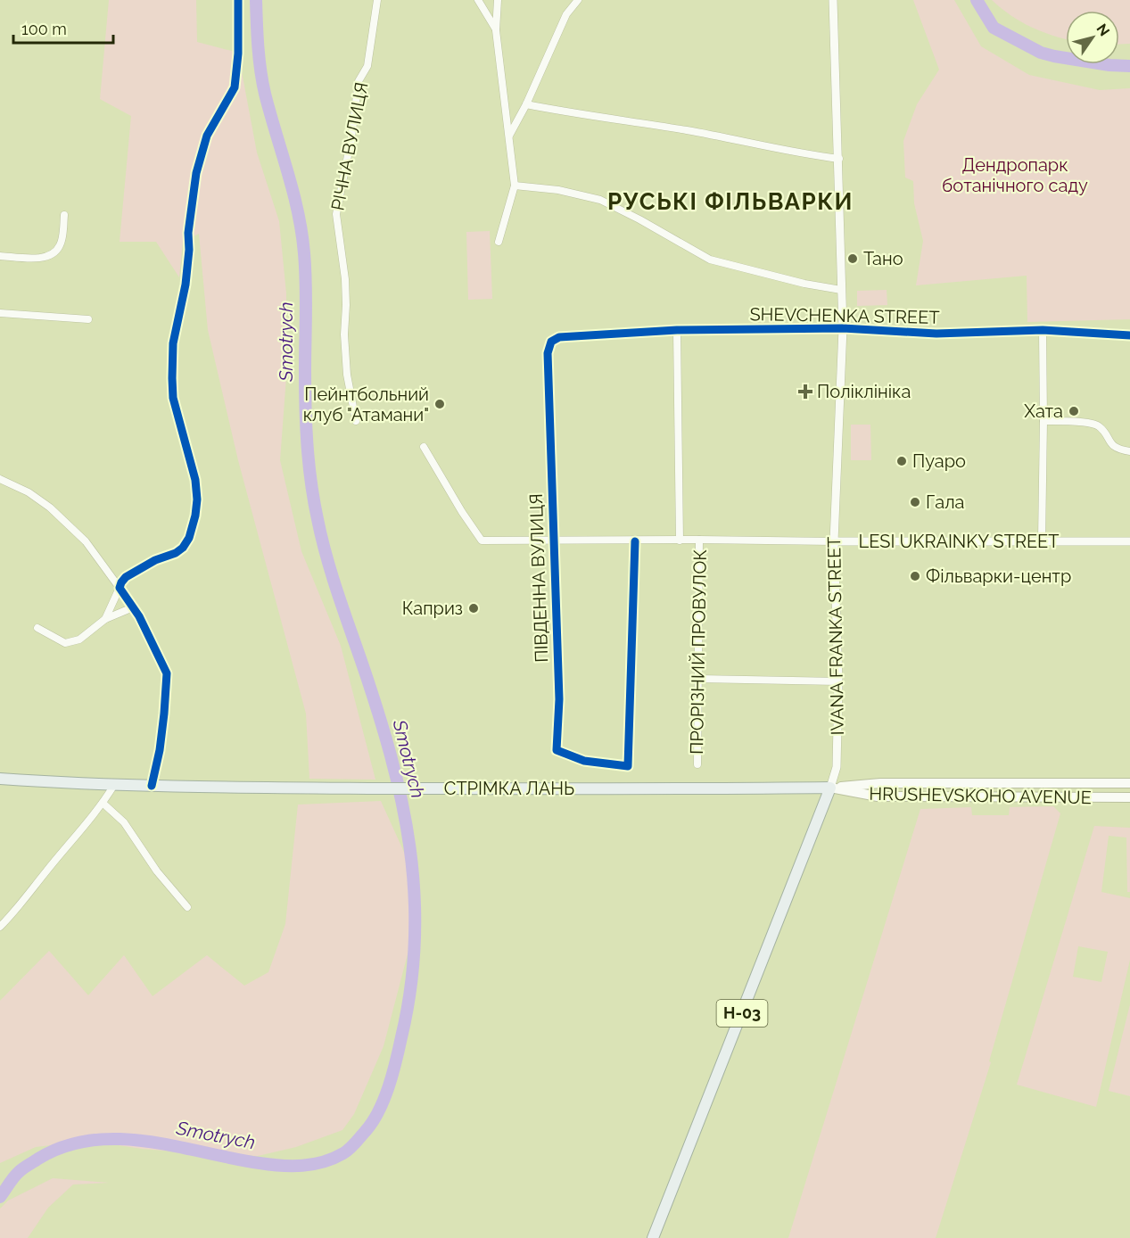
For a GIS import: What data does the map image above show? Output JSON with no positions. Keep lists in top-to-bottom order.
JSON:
{
  "streets": {
    "main road": [
      "IVANA FRANKA STREET",
      "СТРІМКА ЛАНЬ",
      "HRUSHEVSKOHO AVENUE",
      "Н-03"
    ],
    "street": [
      "РІЧНА ВУЛИЦЯ",
      "SHEVCHENKA STREET",
      "LESI UKRAINKY STREET",
      "ПІВДЕННА ВУЛИЦЯ",
      "ПРОРІЗНИЙ ПРОВУЛОК"
    ]
  },
  "crossings": [
    ["SHEVCHENKA STREET", "ПІВДЕННА ВУЛИЦЯ"],
    ["SHEVCHENKA STREET", "IVANA FRANKA STREET"],
    ["SHEVCHENKA STREET", "ПРОРІЗНИЙ ПРОВУЛОК"],
    ["LESI UKRAINKY STREET", "ПІВДЕННА ВУЛИЦЯ"],
    ["LESI UKRAINKY STREET", "IVANA FRANKA STREET"],
    ["LESI UKRAINKY STREET", "ПРОРІЗНИЙ ПРОВУЛОК"],
    ["IVANA FRANKA STREET", "HRUSHEVSKOHO AVENUE"],
    ["СТРІМКА ЛАНЬ", "HRUSHEVSKOHO AVENUE"]
  ],
  "districts": ["РУСЬКІ ФІЛЬВАРКИ"],
  "water": ["Smotrych"],
  "parks": ["Дендропарк ботанічного саду"],
  "places": {
    "other": [
      "Тано",
      "Пейнтбольний клуб \"Атамани\"",
      "Хата",
      "Пуаро",
      "Гала",
      "Фільварки-центр",
      "Каприз"
    ],
    "health": ["Поліклініка"]
  },
  "scale_bar": "100 m",
  "north": "top right"
}
